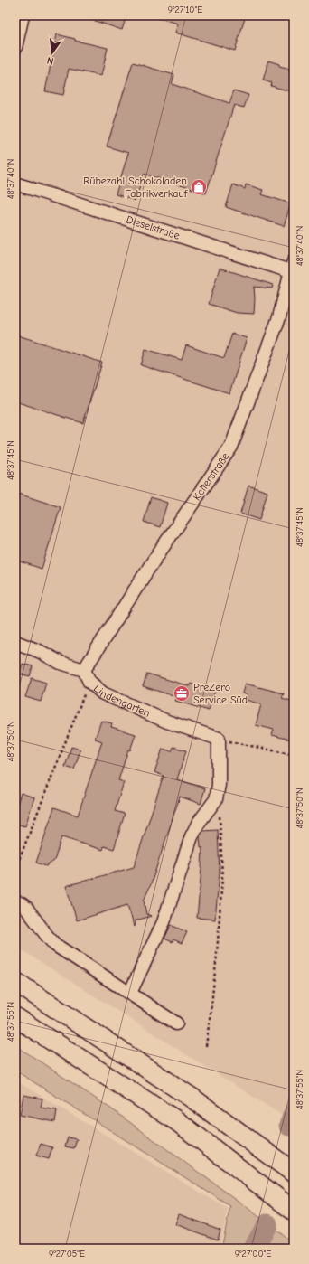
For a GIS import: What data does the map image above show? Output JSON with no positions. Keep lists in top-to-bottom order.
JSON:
{
  "streets": {
    "street": ["Dieselstraße", "Kelterstraße", "Lindengarten"]
  },
  "crossings": [
    ["Dieselstraße", "Kelterstraße"],
    ["Kelterstraße", "Lindengarten"]
  ],
  "places": {
    "shop": ["Rübezahl Schokoladen Fabrikverkauf"],
    "office": ["PreZero Service Süd"]
  },
  "north": "bottom",
  "coordinates": [
    "9°27'10\"E",
    "48°37'40\"N",
    "48°37'45\"N",
    "48°37'50\"N",
    "48°37'55\"N",
    "9°27'05\"E",
    "9°27'00\"E"
  ]
}
